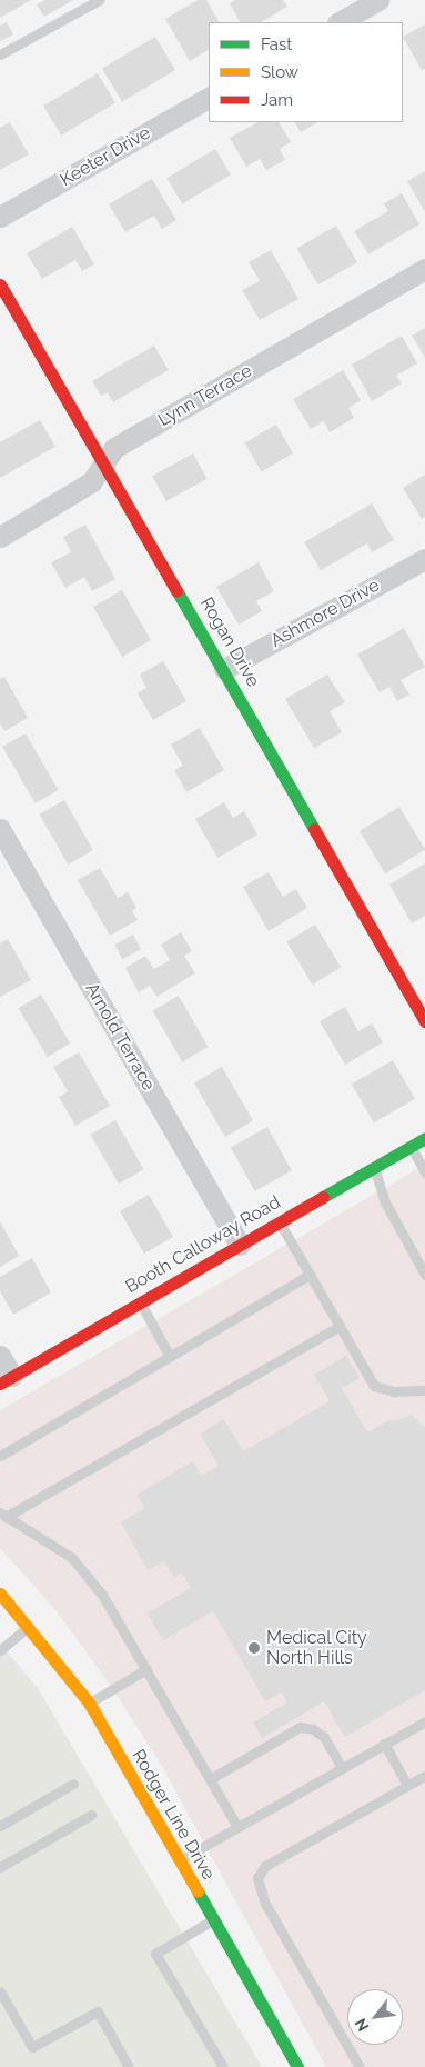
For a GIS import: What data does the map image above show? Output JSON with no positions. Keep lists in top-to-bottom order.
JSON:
{
  "streets": {
    "street": [
      "Keeter Drive",
      "Lynn Terrace",
      "Ashmore Drive",
      "Rogan Drive",
      "Arnold Terrace",
      "Booth Calloway Road",
      "Rodger Line Drive"
    ]
  },
  "crossings": [
    ["Lynn Terrace", "Rogan Drive"],
    ["Ashmore Drive", "Rogan Drive"],
    ["Arnold Terrace", "Booth Calloway Road"]
  ],
  "places": ["Medical City North Hills"],
  "legend": ["Fast", "Slow", "Jam"],
  "north": "bottom left"
}
